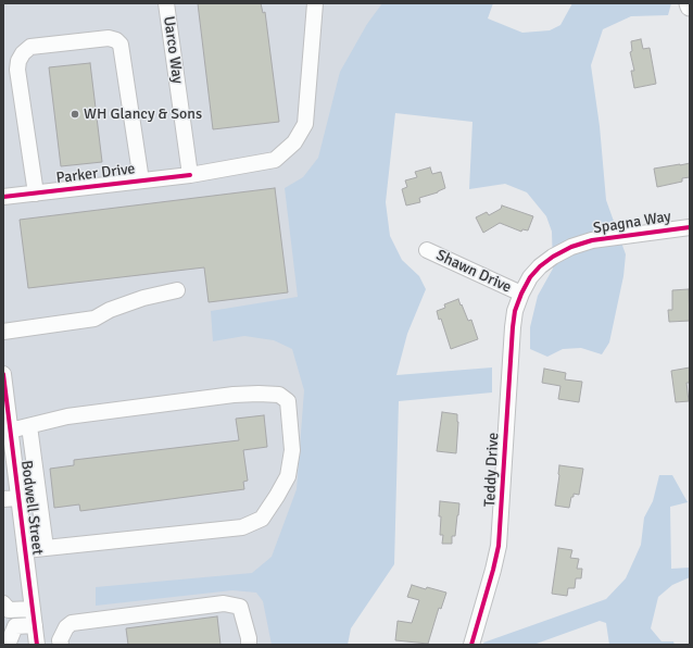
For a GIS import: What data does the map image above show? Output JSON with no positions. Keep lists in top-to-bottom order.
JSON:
{
  "streets": {
    "street": [
      "Uarco Way",
      "Parker Drive",
      "Spagna Way",
      "Shawn Drive",
      "Teddy Drive",
      "Bodwell Street"
    ]
  },
  "crossings": [
    ["Uarco Way", "Parker Drive"],
    ["Spagna Way", "Shawn Drive"],
    ["Spagna Way", "Teddy Drive"],
    ["Shawn Drive", "Teddy Drive"]
  ],
  "places": ["WH Glancy & Sons"]
}
